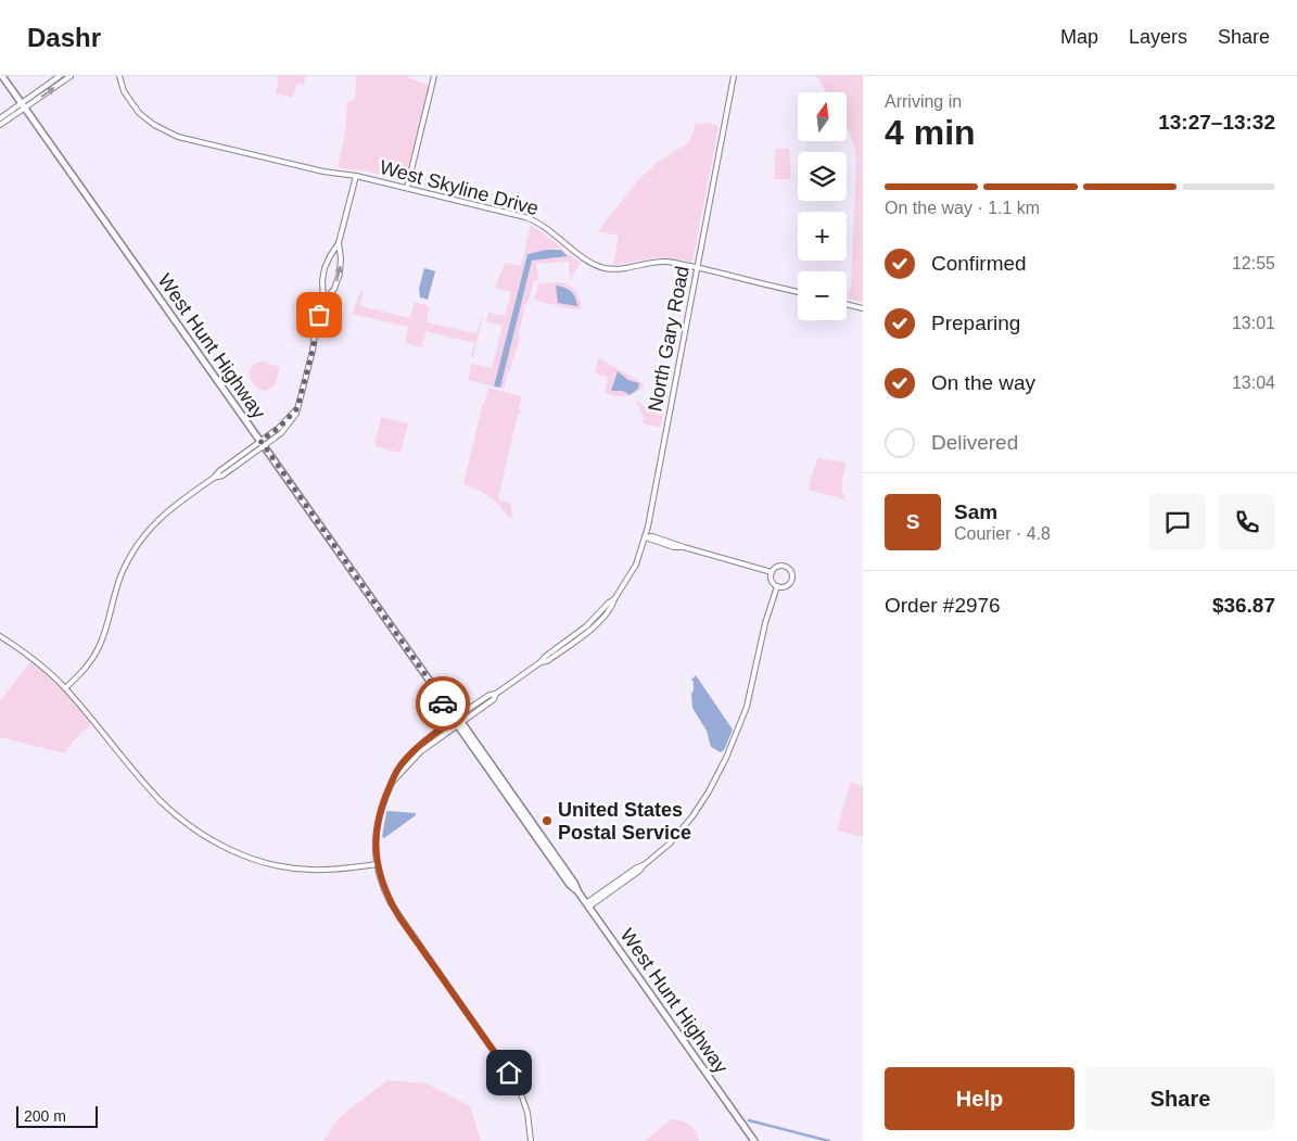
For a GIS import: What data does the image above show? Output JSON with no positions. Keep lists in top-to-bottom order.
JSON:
{
  "streets": {
    "main road": ["West Hunt Highway"],
    "street": ["West Skyline Drive", "North Gary Road"]
  },
  "crossings": [
    ["West Skyline Drive", "North Gary Road"],
    ["North Gary Road", "West Hunt Highway"]
  ],
  "places": ["United States Postal Service"],
  "scale_bar": "200 m",
  "north": "top",
  "page": {
    "header": "Dashr",
    "nav": ["Map", "Layers", "Share"],
    "heading": ["4 min", "Arriving in", "13:27–13:32"],
    "panel": [
      "Sam",
      "Courier · 4.8",
      "Order #2976",
      "$36.87"
    ],
    "map_buttons": ["+", "−"],
    "bar": "On the way · 1.1 km",
    "list": [
      ["Confirmed", "12:55"],
      ["Preparing", "13:01"],
      ["On the way", "13:04"],
      "Delivered"
    ],
    "round": "S",
    "buttons": ["Help", "Share"],
    "scale": "200 m"
  }
}
